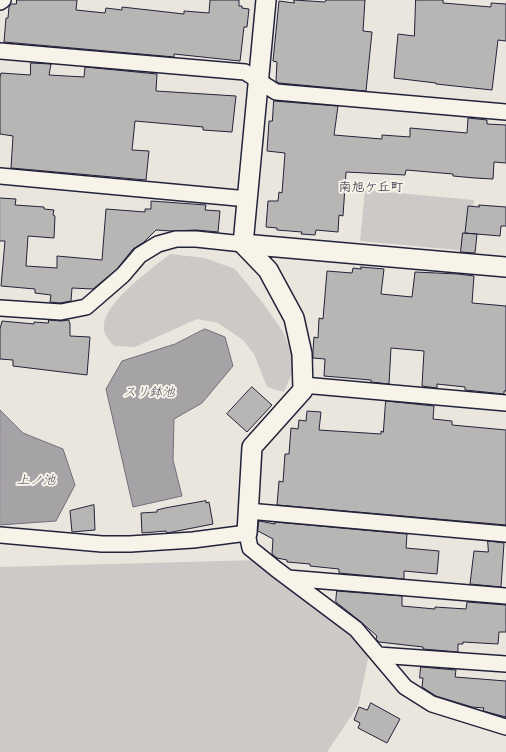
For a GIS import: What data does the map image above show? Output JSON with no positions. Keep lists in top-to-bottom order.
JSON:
{
  "districts": ["南旭ケ丘町"],
  "water": ["スリ鉢池", "上ノ池"]
}
